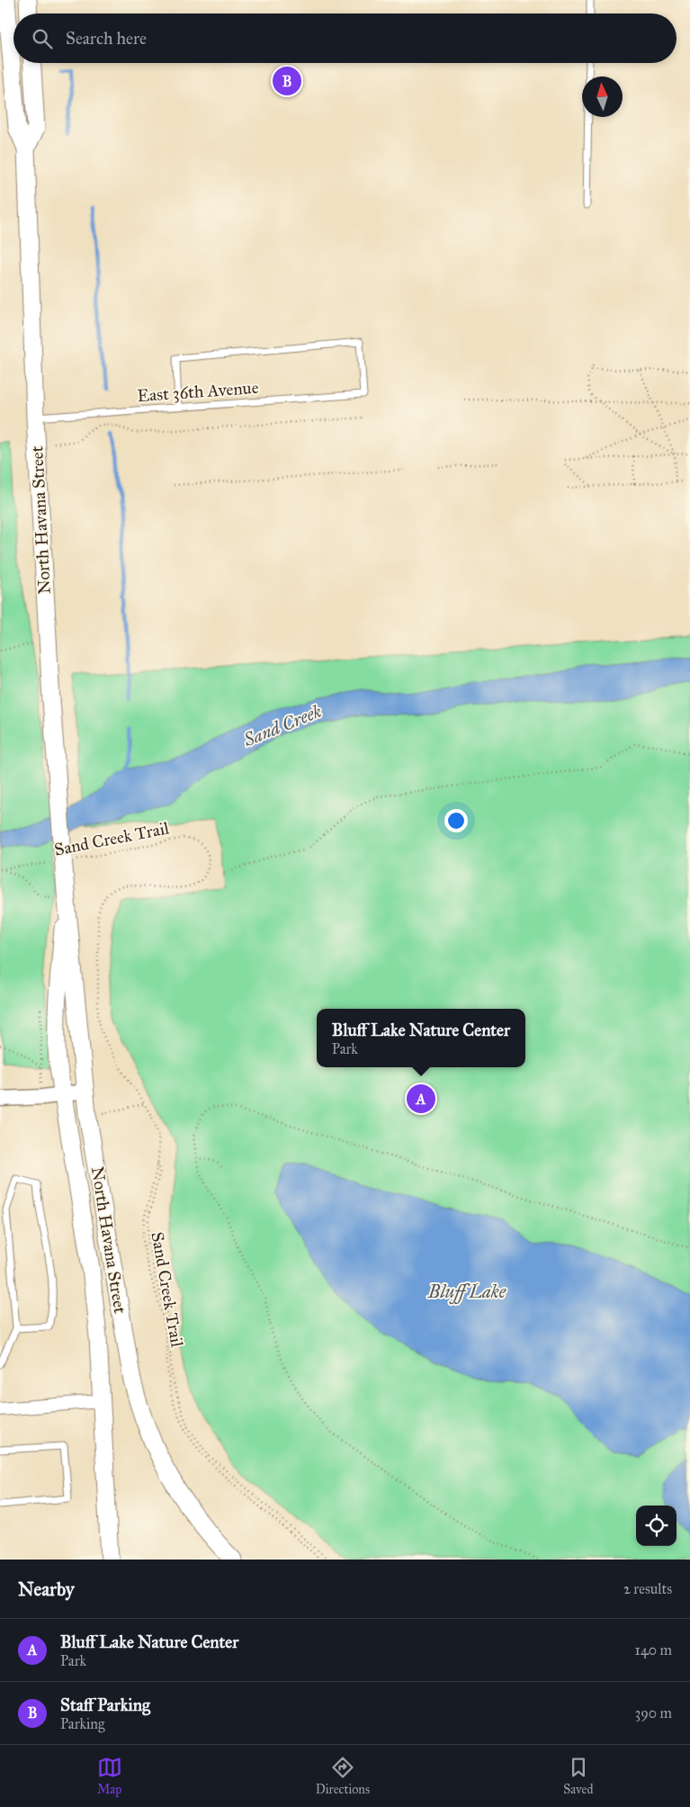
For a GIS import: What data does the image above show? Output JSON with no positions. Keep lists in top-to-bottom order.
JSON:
{
  "streets": {
    "main road": ["North Havana Street"],
    "lane": ["East 36th Avenue"],
    "path": ["Sand Creek Trail"]
  },
  "crossings": [
    ["East 36th Avenue", "North Havana Street"]
  ],
  "water": ["Sand Creek", "Bluff Lake"],
  "north": "top",
  "page": {
    "search": "Search here",
    "pins": ["B", "A"],
    "popup": ["Bluff Lake Nature Center", "Park"],
    "heading": ["Nearby", "2 results"],
    "list": [
      {
        "mark": "A",
        "name": "Bluff Lake Nature Center",
        "note": "Park",
        "value": "140 m"
      },
      {
        "mark": "B",
        "name": "Staff Parking",
        "note": "Parking",
        "value": "390 m"
      }
    ],
    "nav": ["Map", "Directions", "Saved"]
  }
}
